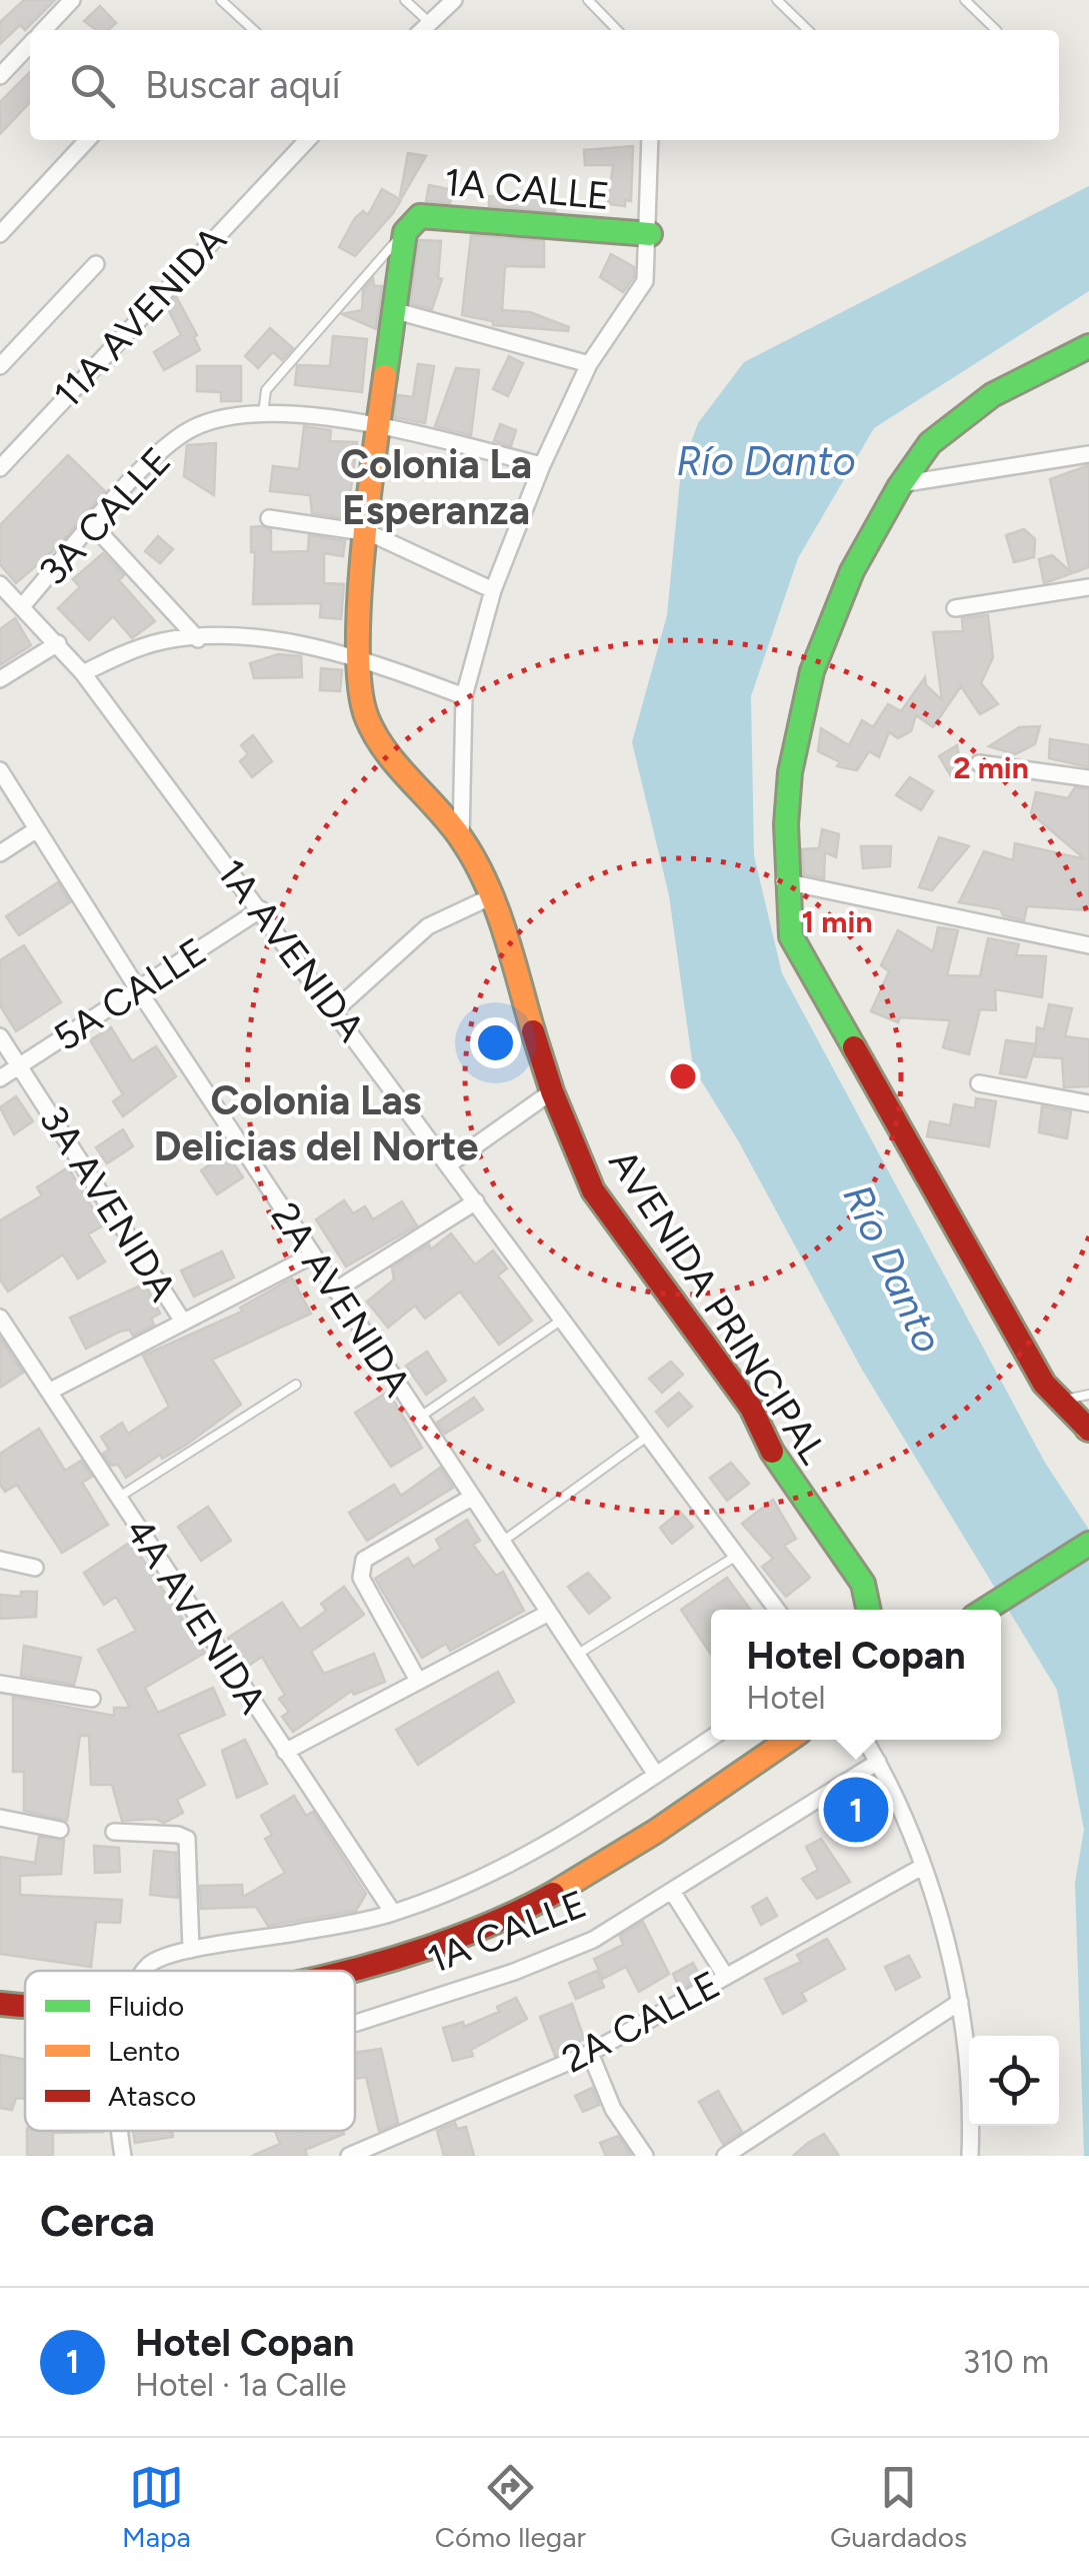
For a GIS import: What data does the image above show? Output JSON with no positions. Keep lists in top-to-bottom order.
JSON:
{
  "streets": {
    "street": [
      "1A CALLE",
      "11A AVENIDA",
      "3A CALLE",
      "1A AVENIDA",
      "5A CALLE",
      "3A AVENIDA",
      "2A AVENIDA",
      "AVENIDA PRINCIPAL",
      "4A AVENIDA",
      "2A CALLE"
    ]
  },
  "crossings": [
    ["1A CALLE", "2A AVENIDA"],
    ["1A CALLE", "AVENIDA PRINCIPAL"],
    ["1A CALLE", "4A AVENIDA"],
    ["3A CALLE", "1A AVENIDA"],
    ["3A CALLE", "AVENIDA PRINCIPAL"],
    ["1A AVENIDA", "5A CALLE"],
    ["5A CALLE", "3A AVENIDA"],
    ["5A CALLE", "2A AVENIDA"]
  ],
  "districts": ["Colonia La Esperanza", "Colonia Las Delicias del Norte"],
  "water": ["Río Danto"],
  "legend": ["Fluido", "Lento", "Atasco"],
  "page": {
    "search": "Buscar aquí",
    "popup": ["Hotel Copan", "Hotel"],
    "pins": "1",
    "heading": "Cerca",
    "list": [
      {
        "mark": "1",
        "name": "Hotel Copan",
        "note": "Hotel · 1a Calle",
        "value": "310 m"
      }
    ],
    "nav": ["Mapa", "Cómo llegar", "Guardados"]
  },
  "rings": ["2 min", "1 min"]
}
